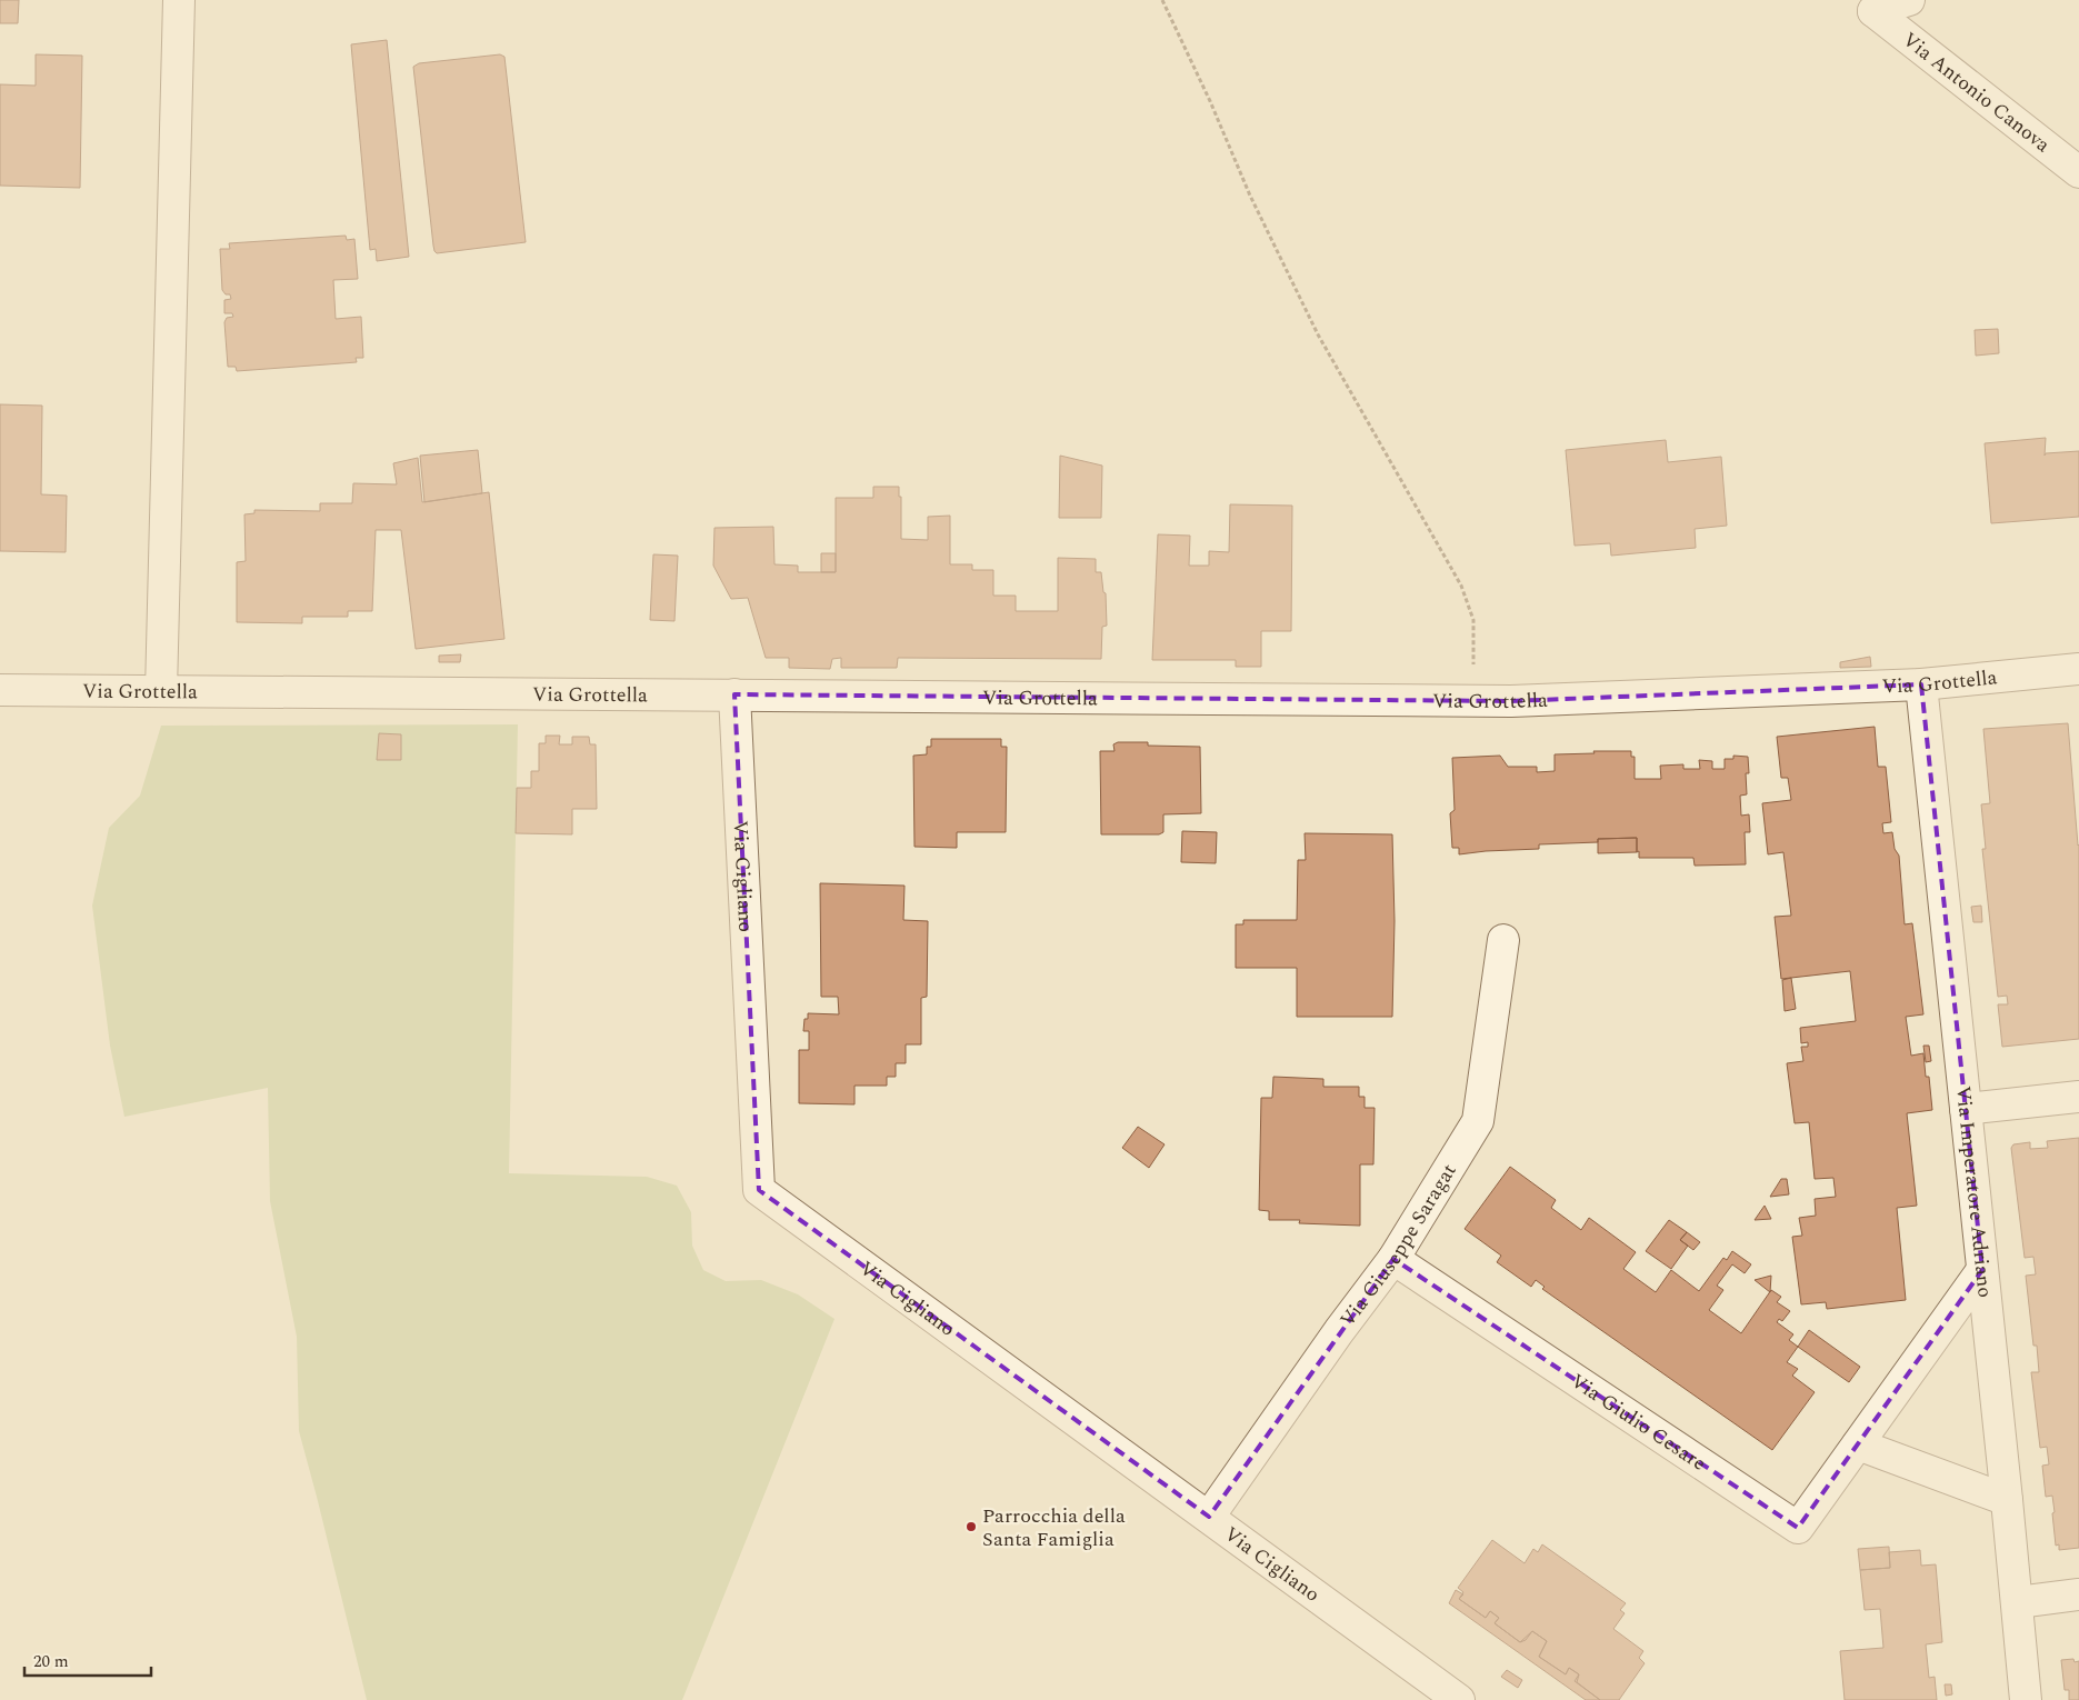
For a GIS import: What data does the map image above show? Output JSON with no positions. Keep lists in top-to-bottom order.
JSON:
{
  "streets": {
    "street": [
      "Via Antonio Canova",
      "Via Grottella",
      "Via Cigliano",
      "Via Imperatore Adriano",
      "Via Giuseppe Saragat",
      "Via Giulio Cesare"
    ]
  },
  "crossings": [
    ["Via Grottella", "Via Cigliano"],
    ["Via Grottella", "Via Imperatore Adriano"],
    ["Via Cigliano", "Via Giuseppe Saragat"],
    ["Via Imperatore Adriano", "Via Giulio Cesare"],
    ["Via Giuseppe Saragat", "Via Giulio Cesare"]
  ],
  "places": ["Parrocchia della Santa Famiglia"],
  "scale_bar": "20 m"
}
